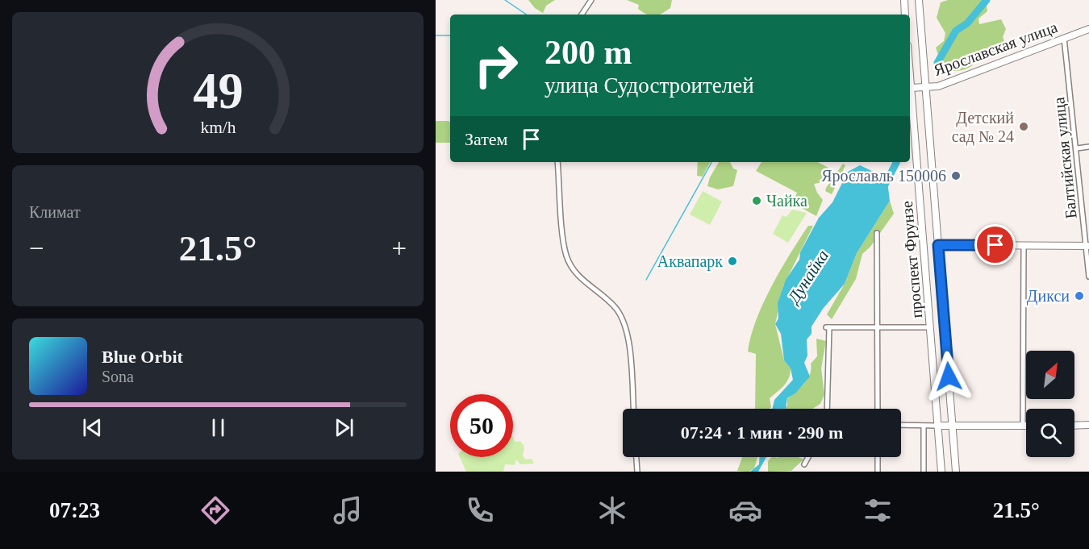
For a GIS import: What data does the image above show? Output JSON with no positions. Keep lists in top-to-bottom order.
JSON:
{
  "streets": {
    "main road": ["Ярославская улица", "проспект Фрунзе"],
    "street": ["Балтийская улица"]
  },
  "crossings": [
    ["Ярославская улица", "Балтийская улица"],
    ["Ярославская улица", "проспект Фрунзе"]
  ],
  "water": ["Дунайка"],
  "places": [
    "Детский сад № 24",
    "Ярославль 150006",
    "Чайка",
    "Аквапарк",
    "Дикси"
  ],
  "north": "top right",
  "page": {
    "turn": ["200 m", "улица Судостроителей"],
    "then": "Затем",
    "tile": "Климат",
    "heat": ["−", "21.5°", "+"],
    "song": ["Blue Orbit", "Sona"],
    "limit": "50",
    "trip": "07:24 · 1 мин · 290 m",
    "tabs": ["07:23", "21.5°"],
    "gauge": ["49", "km/h"]
  }
}
